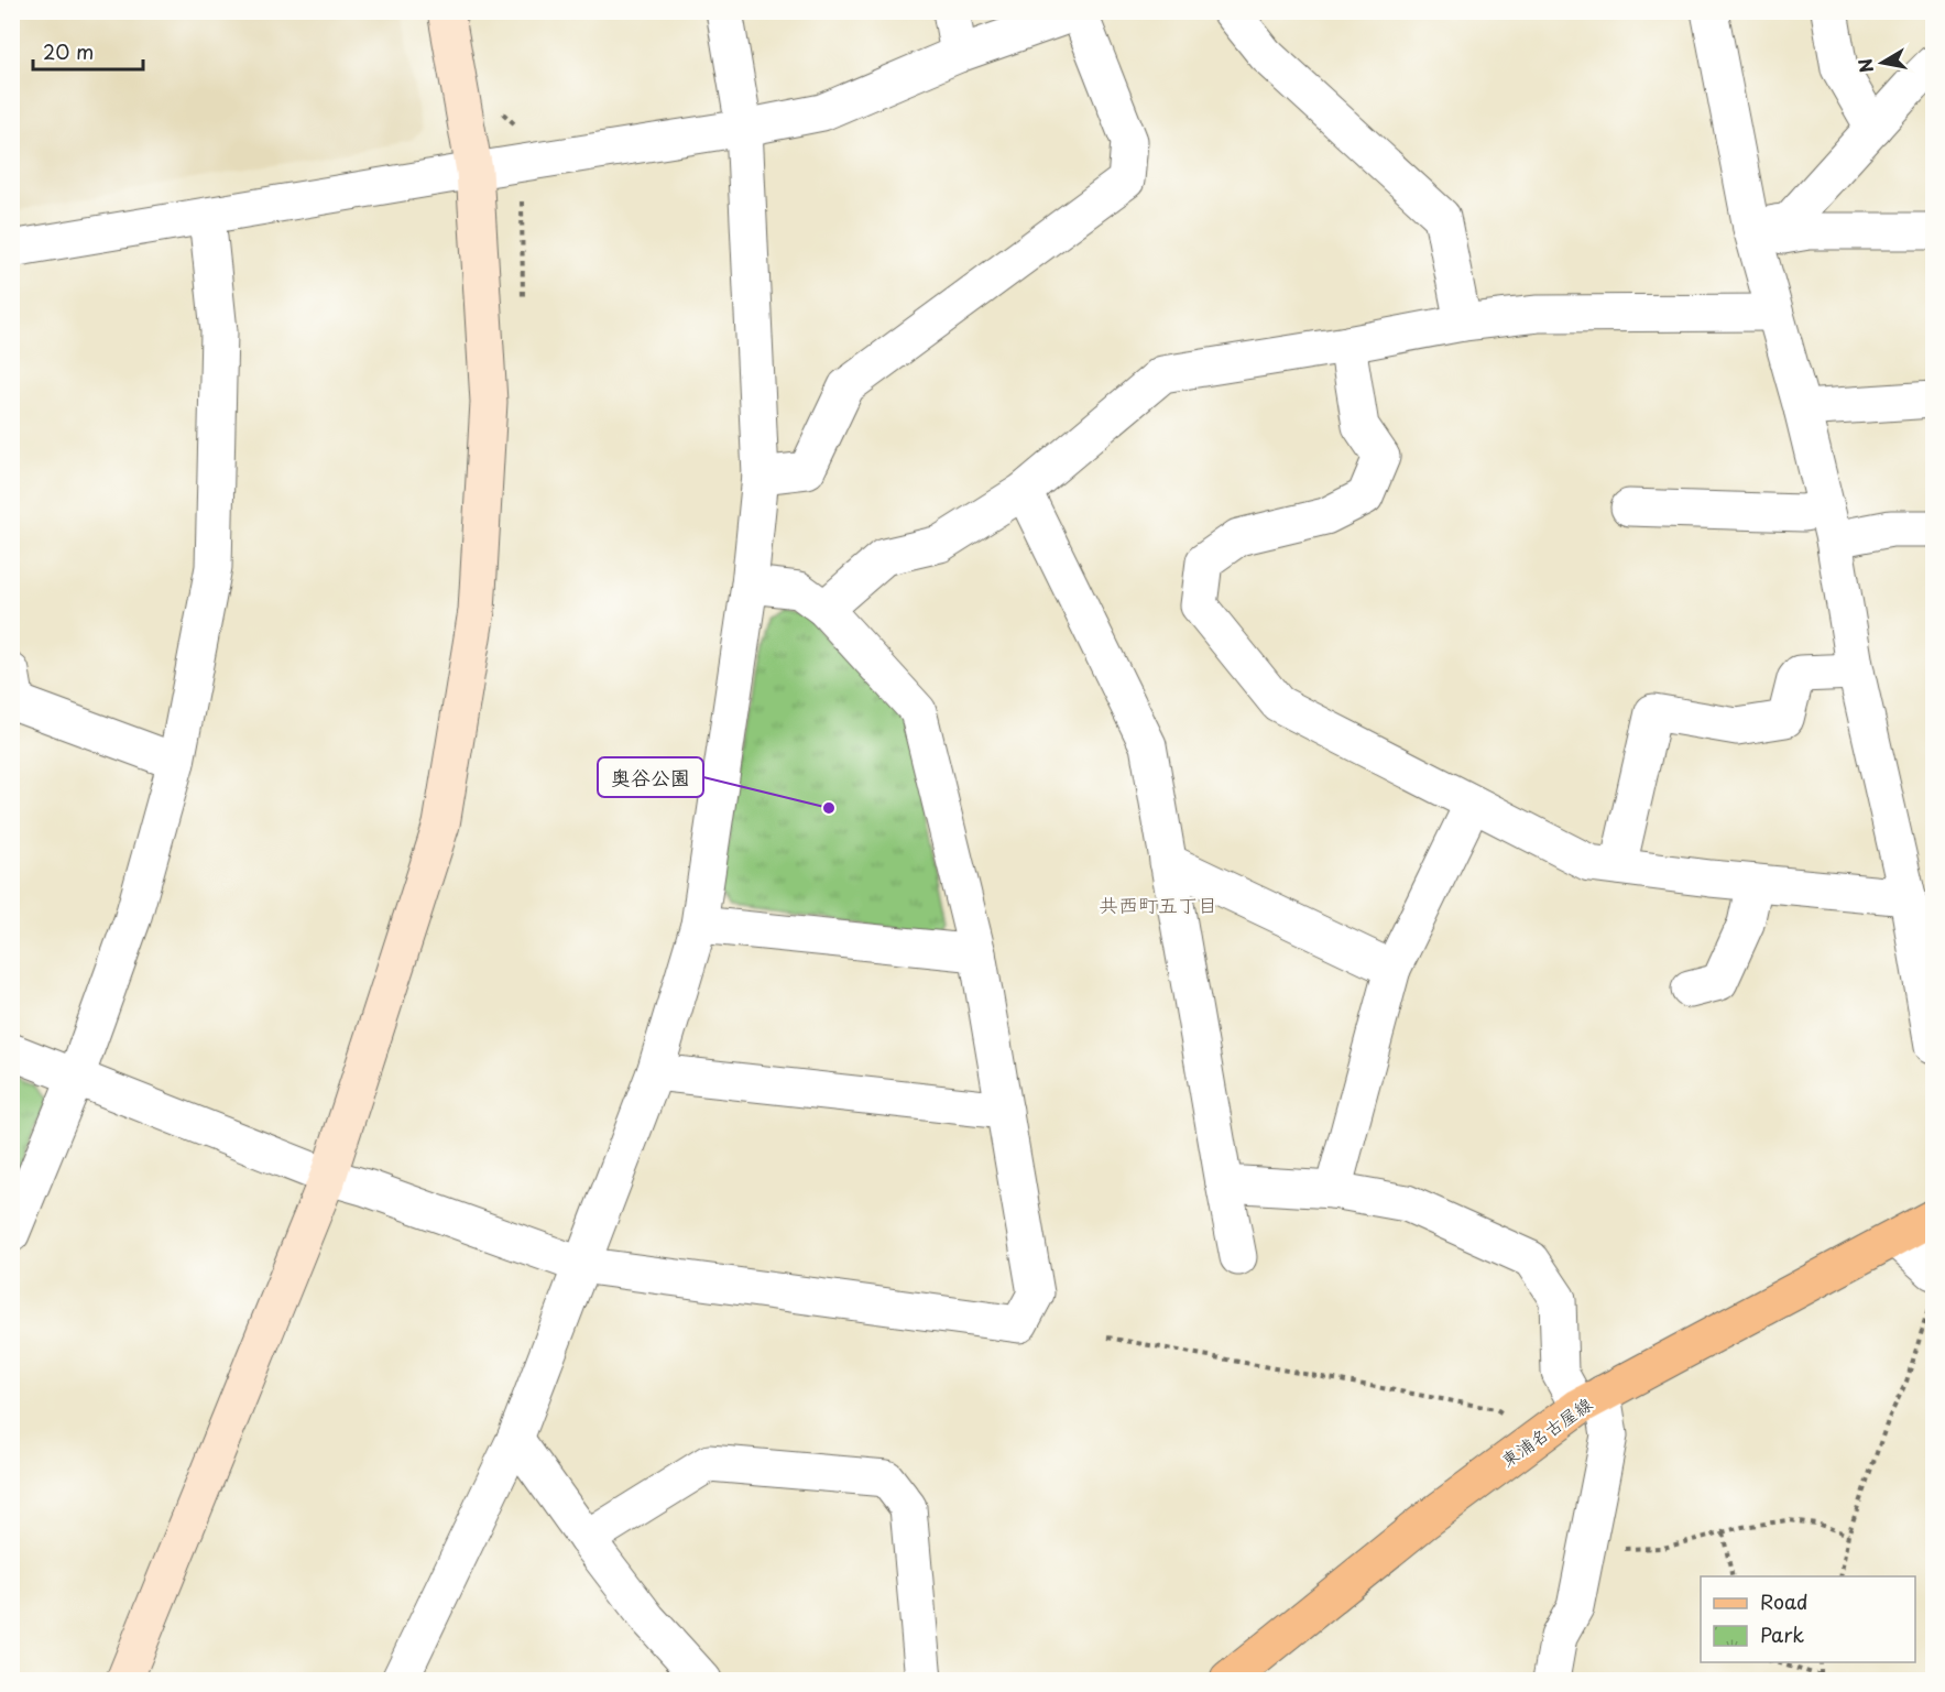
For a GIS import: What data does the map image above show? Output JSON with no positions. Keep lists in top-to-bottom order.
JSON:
{
  "streets": {
    "main road": ["東浦名古屋線"]
  },
  "districts": ["共西町五丁目"],
  "places": ["奥谷公園"],
  "legend": ["Road", "Park"],
  "scale_bar": "20 m",
  "north": "left"
}
